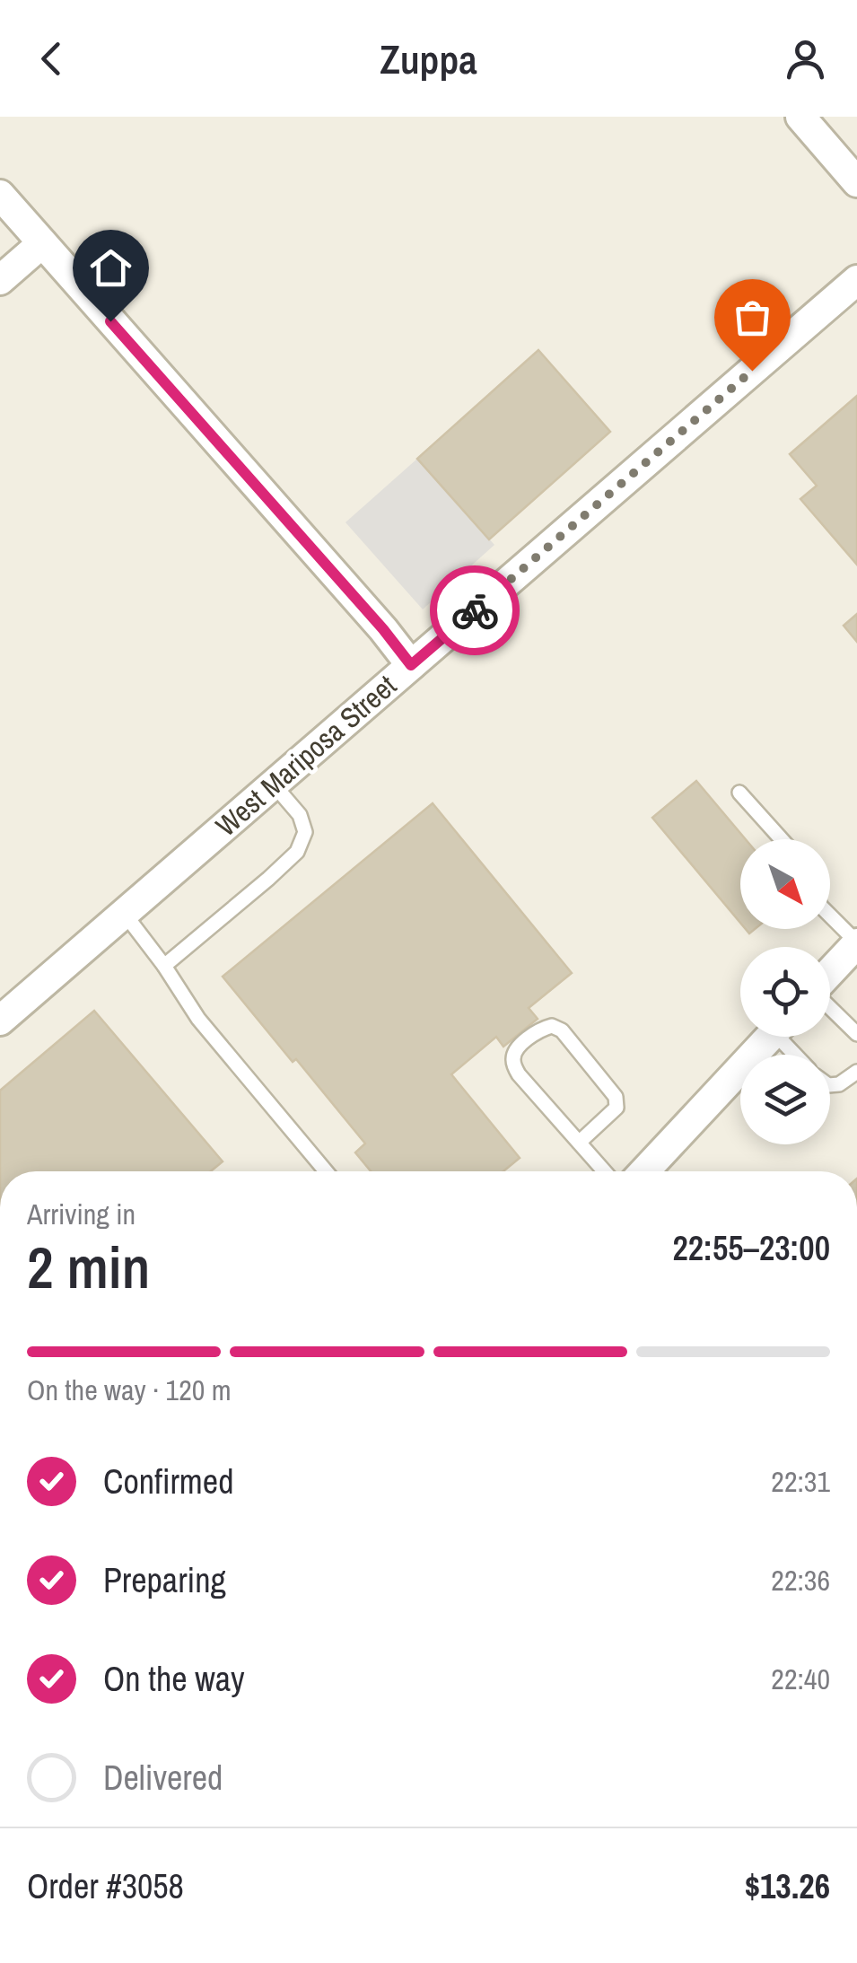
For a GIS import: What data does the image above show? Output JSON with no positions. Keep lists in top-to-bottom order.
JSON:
{
  "streets": {
    "street": ["West Mariposa Street"]
  },
  "north": "bottom right",
  "page": {
    "header": "Zuppa",
    "heading": ["2 min", "Arriving in", "22:55–23:00"],
    "panel": ["Order #3058", "$13.26"],
    "bar": "On the way · 120 m",
    "list": [
      ["Confirmed", "22:31"],
      ["Preparing", "22:36"],
      ["On the way", "22:40"],
      "Delivered"
    ]
  }
}
